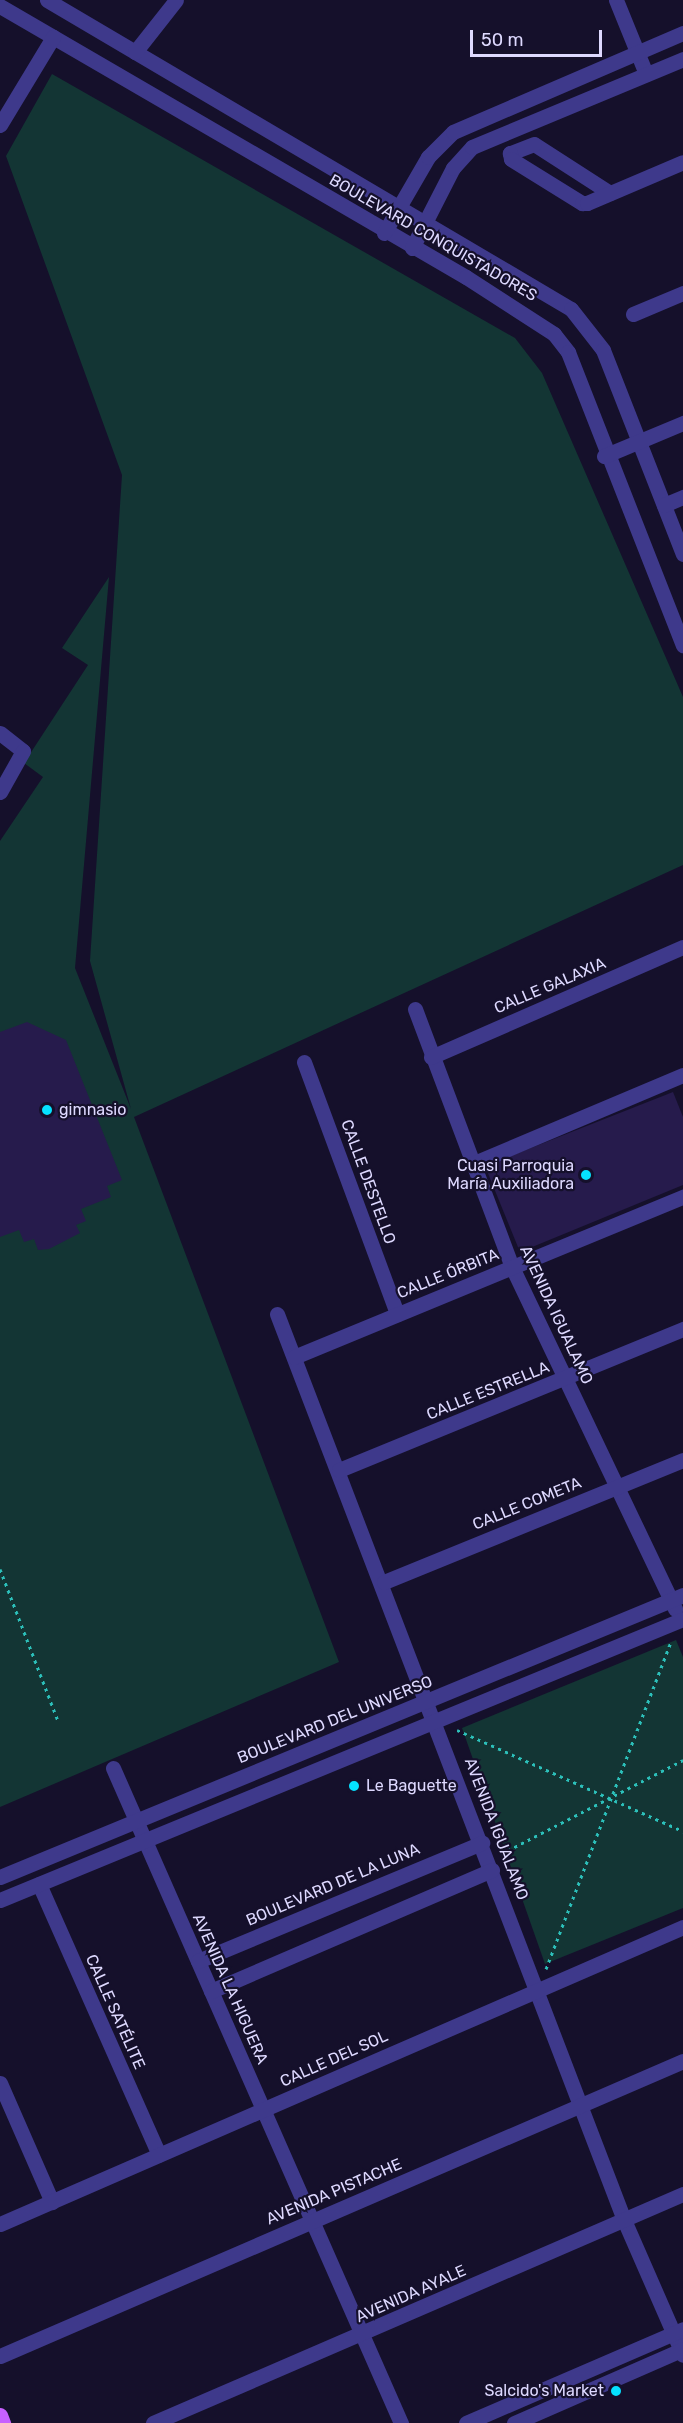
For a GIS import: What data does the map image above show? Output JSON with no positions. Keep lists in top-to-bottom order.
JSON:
{
  "streets": {
    "street": [
      "BOULEVARD CONQUISTADORES",
      "CALLE GALAXIA",
      "CALLE DESTELLO",
      "CALLE ÓRBITA",
      "AVENIDA IGUALAMO",
      "CALLE ESTRELLA",
      "CALLE COMETA",
      "BOULEVARD DEL UNIVERSO",
      "BOULEVARD DE LA LUNA",
      "AVENIDA LA HIGUERA",
      "CALLE SATÉLITE",
      "CALLE DEL SOL",
      "AVENIDA PISTACHE",
      "AVENIDA AYALE"
    ]
  },
  "crossings": [
    ["CALLE GALAXIA", "AVENIDA IGUALAMO"],
    ["CALLE DESTELLO", "CALLE ÓRBITA"],
    ["CALLE ÓRBITA", "AVENIDA IGUALAMO"],
    ["AVENIDA IGUALAMO", "CALLE ESTRELLA"],
    ["AVENIDA IGUALAMO", "CALLE COMETA"],
    ["AVENIDA IGUALAMO", "BOULEVARD DEL UNIVERSO"],
    ["AVENIDA IGUALAMO", "BOULEVARD DE LA LUNA"],
    ["AVENIDA IGUALAMO", "CALLE DEL SOL"],
    ["AVENIDA IGUALAMO", "AVENIDA PISTACHE"],
    ["AVENIDA IGUALAMO", "AVENIDA AYALE"],
    ["BOULEVARD DEL UNIVERSO", "AVENIDA LA HIGUERA"],
    ["BOULEVARD DE LA LUNA", "AVENIDA LA HIGUERA"],
    ["AVENIDA LA HIGUERA", "CALLE DEL SOL"],
    ["AVENIDA LA HIGUERA", "AVENIDA PISTACHE"],
    ["AVENIDA LA HIGUERA", "AVENIDA AYALE"],
    ["CALLE SATÉLITE", "CALLE DEL SOL"]
  ],
  "places": [
    "gimnasio",
    "Cuasi Parroquia María Auxiliadora",
    "Le Baguette",
    "Salcido's Market"
  ],
  "scale_bar": "50 m"
}
